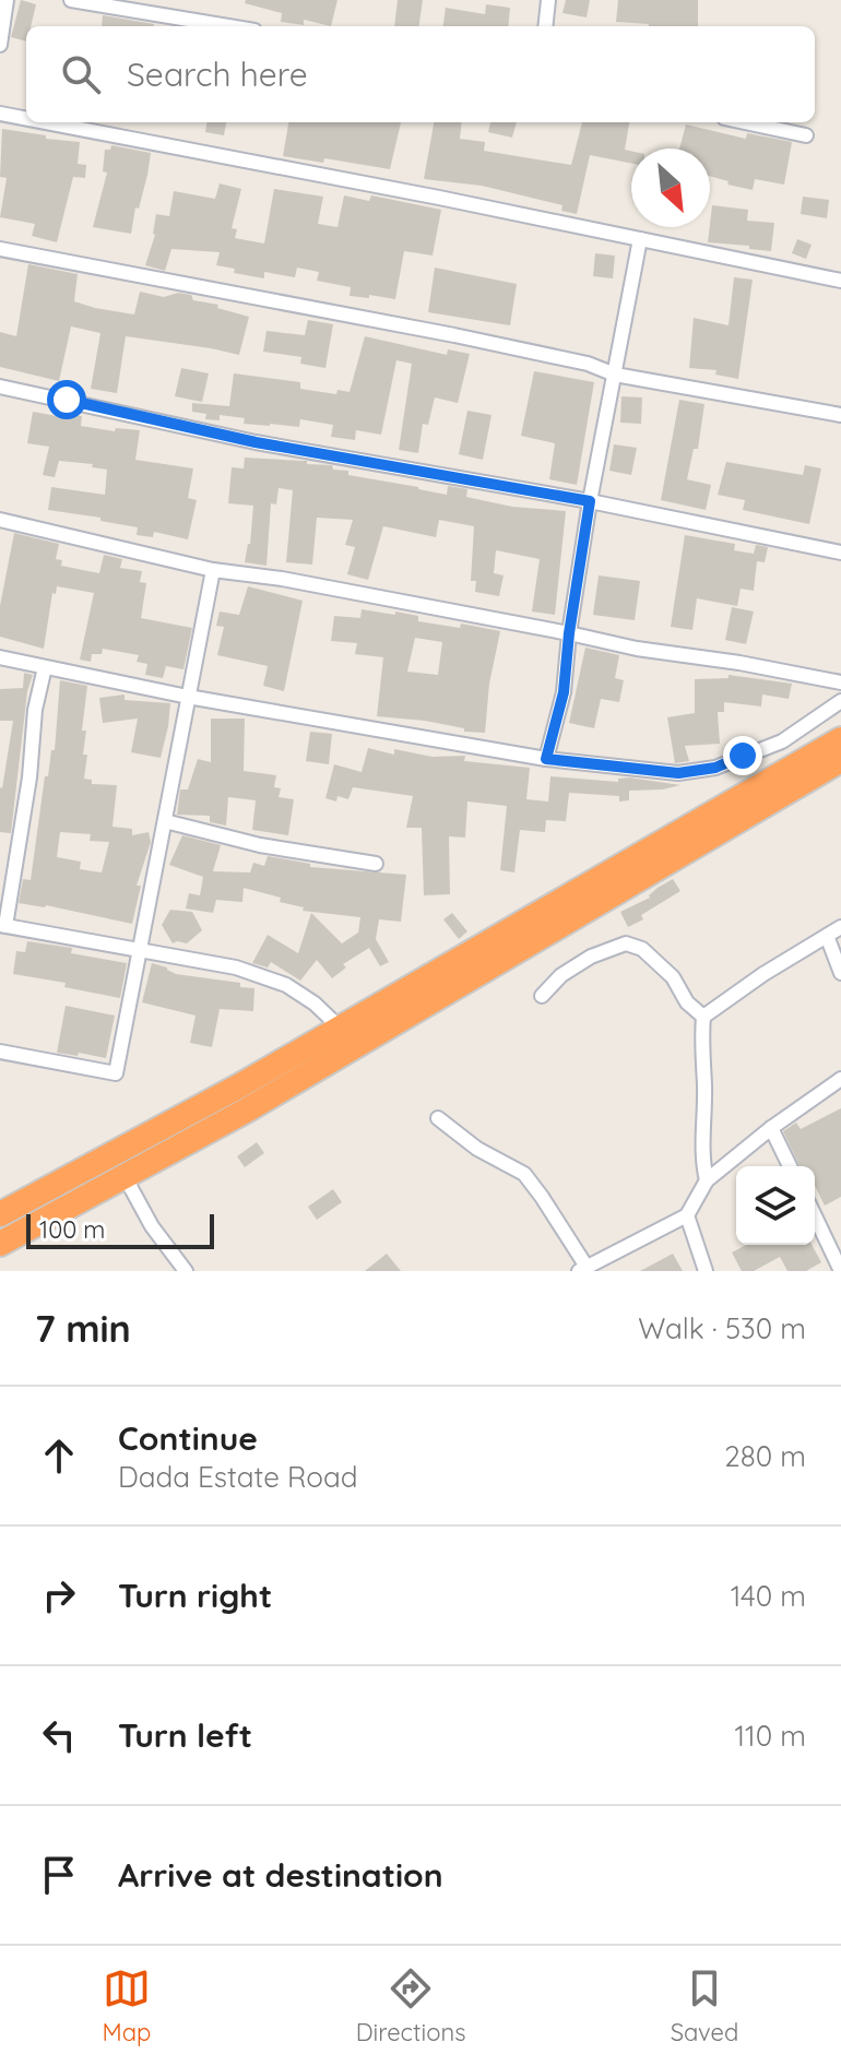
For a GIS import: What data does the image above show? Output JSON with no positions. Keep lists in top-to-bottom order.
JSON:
{
  "scale_bar": "100 m",
  "north": "bottom right",
  "page": {
    "search": "Search here",
    "scale": "100 m",
    "heading": ["7 min", "Walk · 530 m"],
    "list": [
      ["Continue", "Dada Estate Road", "280 m"],
      ["Turn right", "140 m"],
      ["Turn left", "110 m"],
      "Arrive at destination"
    ],
    "nav": ["Map", "Directions", "Saved"]
  }
}
